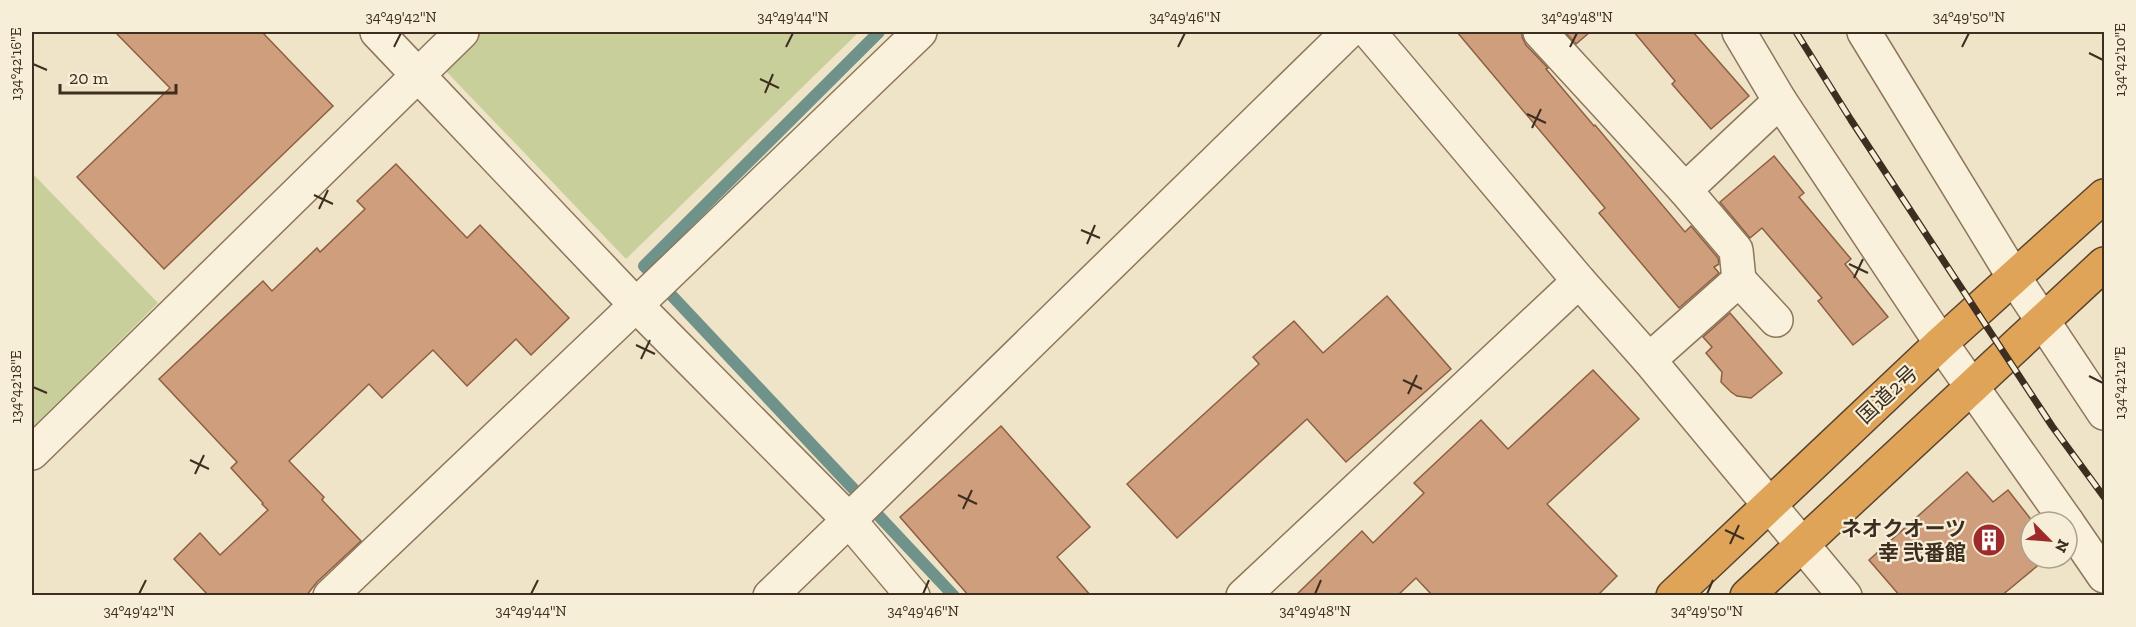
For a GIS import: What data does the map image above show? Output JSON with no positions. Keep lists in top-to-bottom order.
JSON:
{
  "streets": {
    "highway": ["国道2号"]
  },
  "places": {
    "building": ["ネオクオーツ 幸 弐番館"]
  },
  "scale_bar": "20 m",
  "north": "bottom right",
  "coordinates": [
    "34°49'42\"N",
    "34°49'44\"N",
    "34°49'46\"N",
    "34°49'48\"N",
    "34°49'50\"N",
    "134°42'10\"E",
    "134°42'16\"E",
    "134°42'12\"E",
    "134°42'18\"E"
  ]
}
